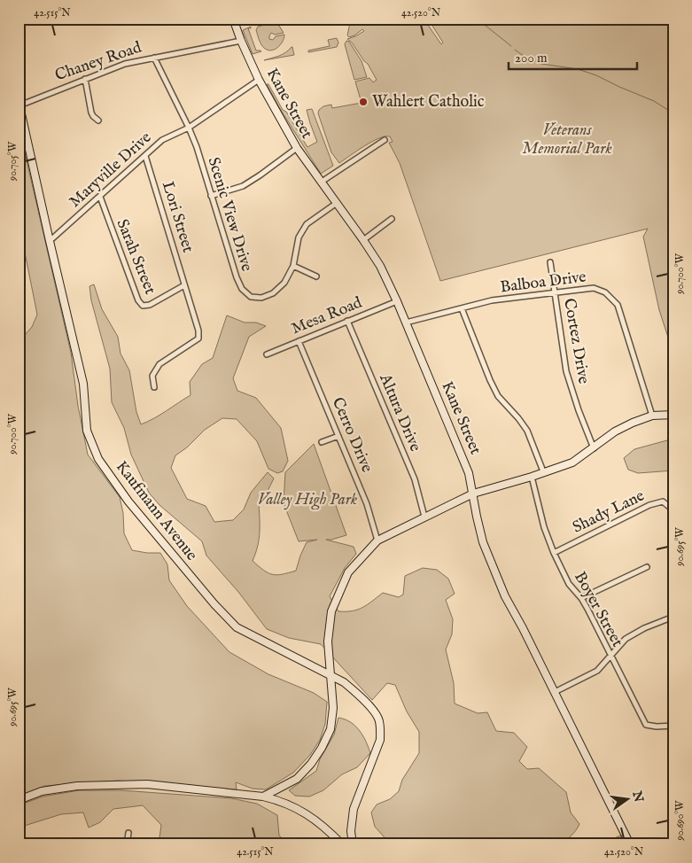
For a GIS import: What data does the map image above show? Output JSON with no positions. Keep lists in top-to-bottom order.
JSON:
{
  "streets": {
    "street": [
      "Chaney Road",
      "Kane Street",
      "Maryville Drive",
      "Scenic View Drive",
      "Lori Street",
      "Sarah Street",
      "Balboa Drive",
      "Mesa Road",
      "Cortez Drive",
      "Altura Drive",
      "Cerro Drive",
      "Kaufmann Avenue",
      "Shady Lane",
      "Boyer Street"
    ]
  },
  "crossings": [
    ["Chaney Road", "Kane Street"],
    ["Chaney Road", "Scenic View Drive"],
    ["Chaney Road", "Kaufmann Avenue"],
    ["Kane Street", "Maryville Drive"],
    ["Kane Street", "Scenic View Drive"],
    ["Kane Street", "Balboa Drive"],
    ["Kane Street", "Mesa Road"],
    ["Maryville Drive", "Scenic View Drive"],
    ["Maryville Drive", "Lori Street"],
    ["Maryville Drive", "Sarah Street"],
    ["Maryville Drive", "Kaufmann Avenue"],
    ["Lori Street", "Sarah Street"],
    ["Balboa Drive", "Cortez Drive"],
    ["Mesa Road", "Altura Drive"],
    ["Mesa Road", "Cerro Drive"],
    ["Shady Lane", "Boyer Street"]
  ],
  "parks": ["Veterans Memorial Park", "Valley High Park"],
  "places": ["Wahlert Catholic"],
  "scale_bar": "200 m",
  "north": "right",
  "coordinates": [
    "42.515°N",
    "42.520°N",
    "90.705°W",
    "90.700°W",
    "90.695°W",
    "90.690°W"
  ]
}
